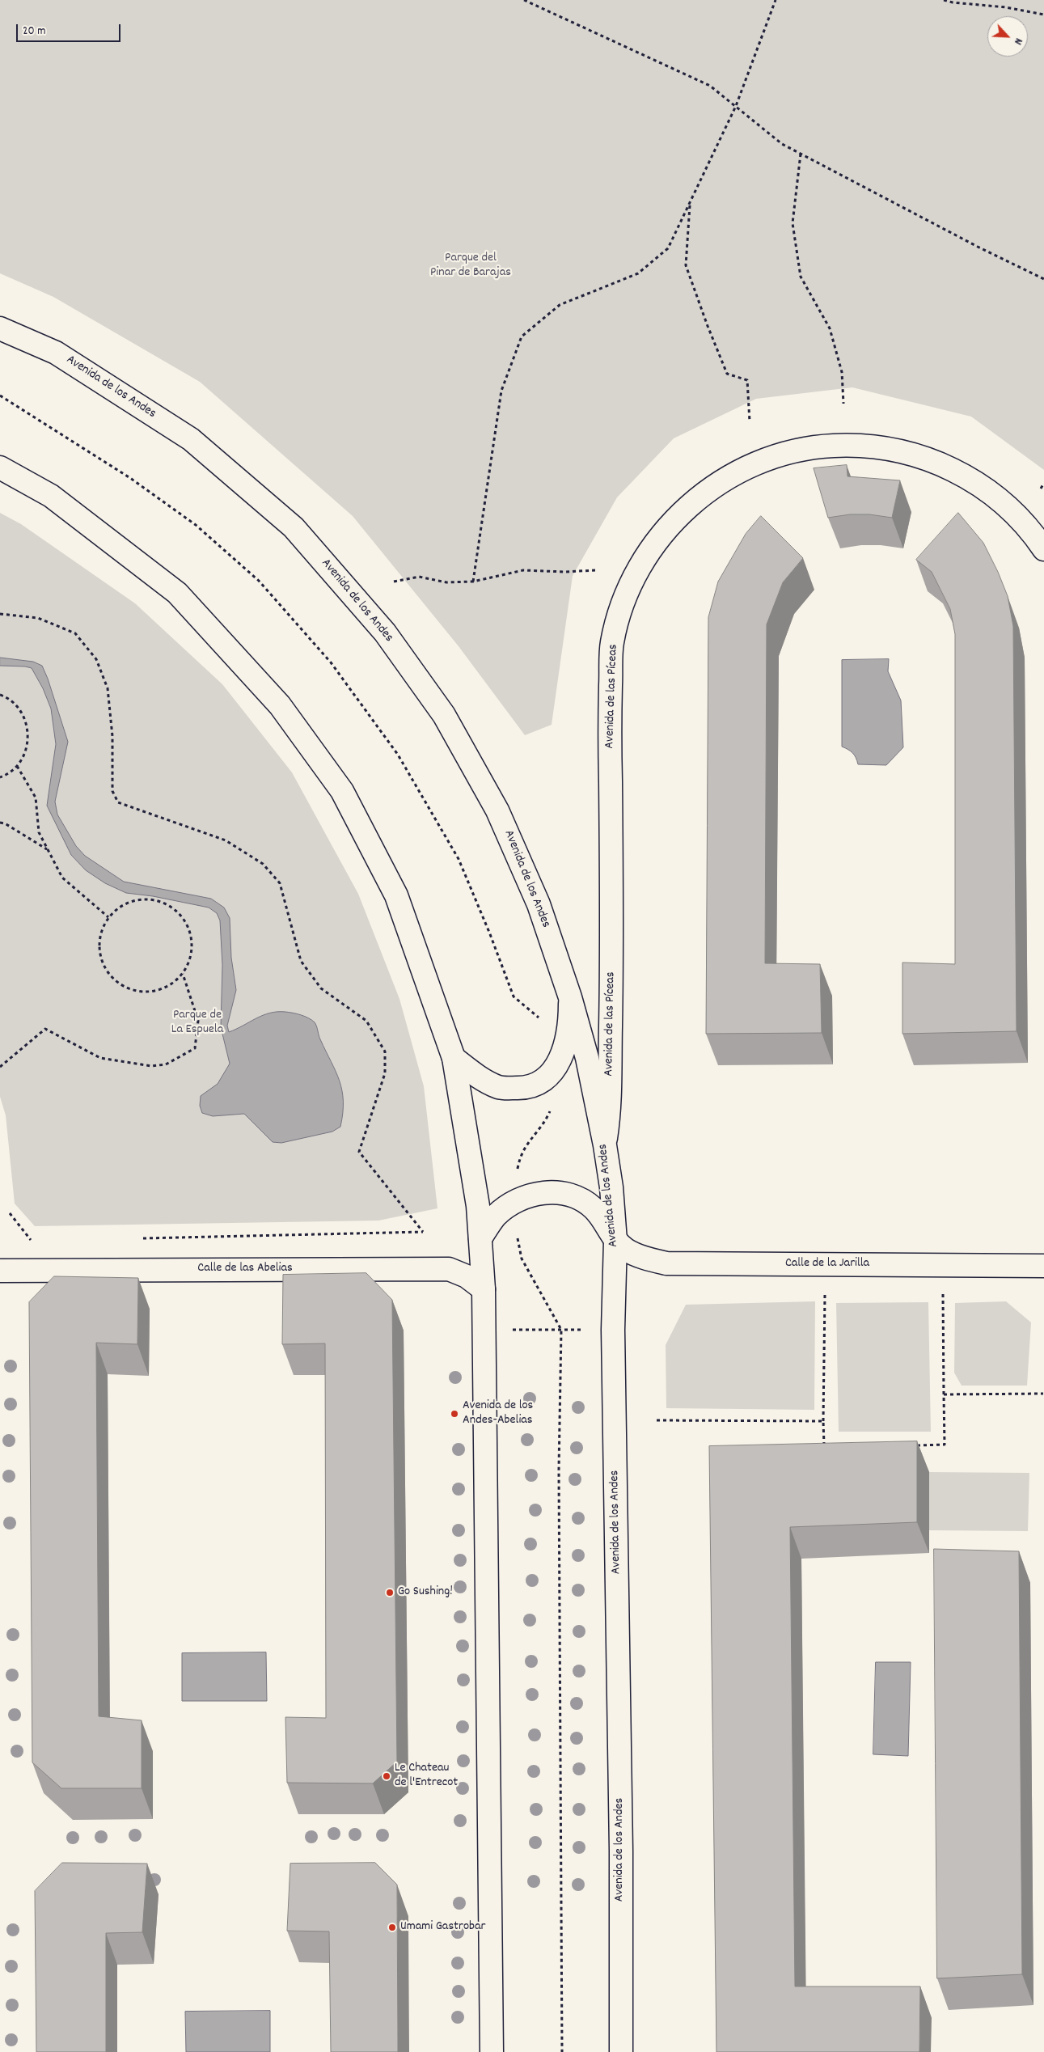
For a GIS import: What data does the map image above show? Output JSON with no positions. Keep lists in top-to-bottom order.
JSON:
{
  "streets": {
    "main road": [
      "Avenida de los Andes",
      "Avenida de las Píceas",
      "Calle de la Jarilla",
      "Calle de las Abelias"
    ]
  },
  "crossings": [
    ["Avenida de los Andes", "Avenida de las Píceas"],
    ["Avenida de los Andes", "Calle de la Jarilla"]
  ],
  "parks": ["Parque del Pinar de Barajas", "Parque de La Espuela"],
  "places": [
    "Avenida de los Andes-Abelias",
    "Go Sushing!",
    "Le Chateau de l'Entrecot",
    "Umami Gastrobar"
  ],
  "scale_bar": "20 m",
  "north": "bottom right"
}
